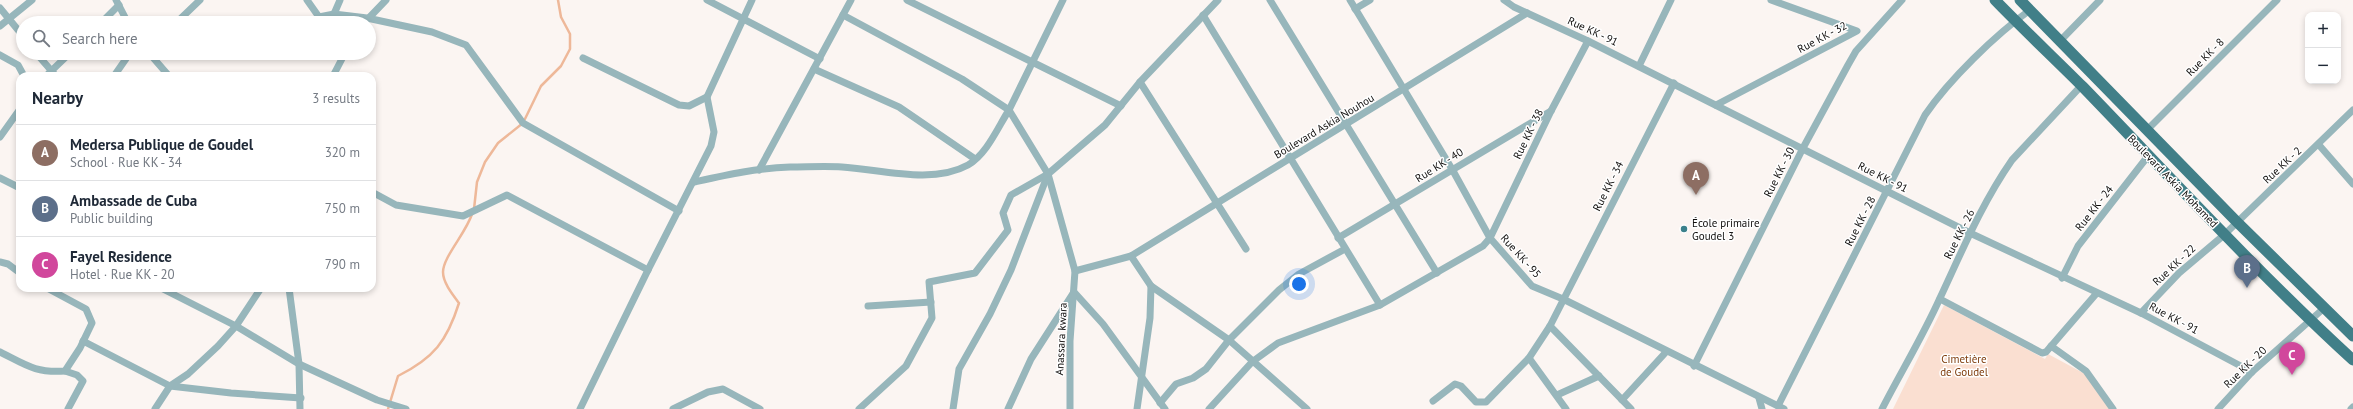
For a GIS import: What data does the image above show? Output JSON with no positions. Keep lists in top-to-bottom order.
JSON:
{
  "streets": {
    "main road": ["Boulevard Askia Mohamed"],
    "street": [
      "Rue KK - 91",
      "Rue KK - 32",
      "Rue KK - 8",
      "Boulevard Askia Nouhou",
      "Rue KK - 38",
      "Rue KK - 40",
      "Rue KK - 2",
      "Rue KK - 30",
      "Rue KK - 34",
      "Rue KK - 24",
      "Rue KK - 28",
      "Rue KK - 26",
      "Rue KK - 95",
      "Rue KK - 22",
      "Anassara kwara",
      "Rue KK - 20"
    ]
  },
  "crossings": [
    ["Rue KK - 91", "Rue KK - 32"],
    ["Rue KK - 91", "Boulevard Askia Nouhou"],
    ["Rue KK - 91", "Rue KK - 38"],
    ["Rue KK - 91", "Rue KK - 30"],
    ["Rue KK - 91", "Rue KK - 34"],
    ["Rue KK - 91", "Rue KK - 24"],
    ["Rue KK - 91", "Rue KK - 28"],
    ["Rue KK - 91", "Rue KK - 26"],
    ["Rue KK - 91", "Rue KK - 22"],
    ["Rue KK - 91", "Rue KK - 20"],
    ["Rue KK - 8", "Boulevard Askia Mohamed"],
    ["Boulevard Askia Nouhou", "Rue KK - 95"],
    ["Boulevard Askia Nouhou", "Anassara kwara"],
    ["Rue KK - 38", "Rue KK - 40"],
    ["Rue KK - 38", "Rue KK - 95"],
    ["Rue KK - 40", "Rue KK - 95"],
    ["Rue KK - 2", "Boulevard Askia Mohamed"],
    ["Rue KK - 2", "Rue KK - 22"],
    ["Rue KK - 30", "Rue KK - 95"],
    ["Boulevard Askia Mohamed", "Rue KK - 24"],
    ["Boulevard Askia Mohamed", "Rue KK - 28"],
    ["Boulevard Askia Mohamed", "Rue KK - 26"],
    ["Boulevard Askia Mohamed", "Rue KK - 22"],
    ["Boulevard Askia Mohamed", "Rue KK - 20"],
    ["Rue KK - 34", "Rue KK - 95"],
    ["Rue KK - 28", "Rue KK - 95"]
  ],
  "parks": ["Cimetière de Goudel"],
  "places": ["École primaire Goudel 3"],
  "page": {
    "map_buttons": ["+", "−"],
    "search": "Search here",
    "heading": ["Nearby", "3 results"],
    "list": [
      {
        "mark": "A",
        "name": "Medersa Publique de Goudel",
        "note": "School · Rue KK - 34",
        "value": "320 m"
      },
      {
        "mark": "B",
        "name": "Ambassade de Cuba",
        "note": "Public building",
        "value": "750 m"
      },
      {
        "mark": "C",
        "name": "Fayel Residence",
        "note": "Hotel · Rue KK - 20",
        "value": "790 m"
      }
    ],
    "pins": ["A", "B", "C"]
  }
}
